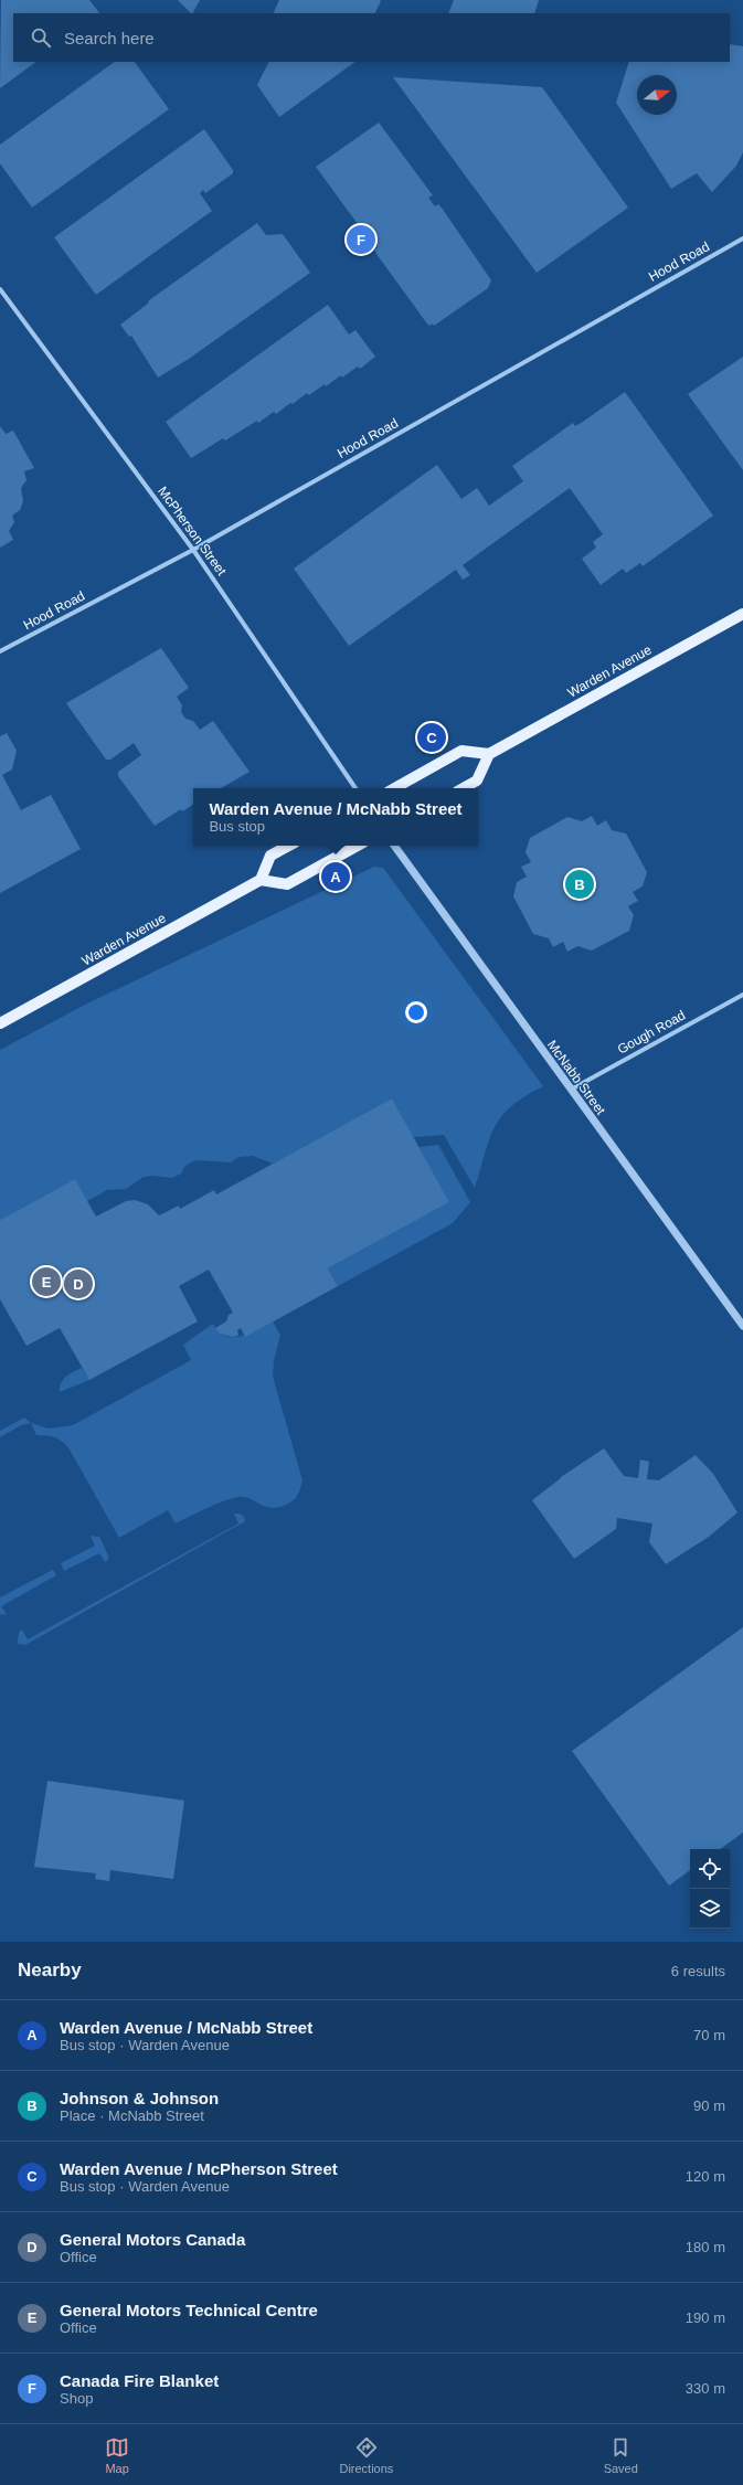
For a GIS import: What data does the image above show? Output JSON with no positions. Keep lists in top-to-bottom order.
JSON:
{
  "streets": {
    "main road": ["Warden Avenue"],
    "street": [
      "Hood Road",
      "McPherson Street",
      "Gough Road",
      "McNabb Street"
    ]
  },
  "crossings": [
    ["Hood Road", "McPherson Street"],
    ["Gough Road", "McNabb Street"]
  ],
  "north": "right",
  "page": {
    "search": "Search here",
    "pins": [
      "F",
      "C",
      "A",
      "B",
      "E",
      "D"
    ],
    "popup": ["Warden Avenue / McNabb Street", "Bus stop"],
    "heading": ["Nearby", "6 results"],
    "list": [
      {
        "mark": "A",
        "name": "Warden Avenue / McNabb Street",
        "note": "Bus stop · Warden Avenue",
        "value": "70 m"
      },
      {
        "mark": "B",
        "name": "Johnson & Johnson",
        "note": "Place · McNabb Street",
        "value": "90 m"
      },
      {
        "mark": "C",
        "name": "Warden Avenue / McPherson Street",
        "note": "Bus stop · Warden Avenue",
        "value": "120 m"
      },
      {
        "mark": "D",
        "name": "General Motors Canada",
        "note": "Office",
        "value": "180 m"
      },
      {
        "mark": "E",
        "name": "General Motors Technical Centre",
        "note": "Office",
        "value": "190 m"
      },
      {
        "mark": "F",
        "name": "Canada Fire Blanket",
        "note": "Shop",
        "value": "330 m"
      }
    ],
    "nav": ["Map", "Directions", "Saved"]
  }
}
